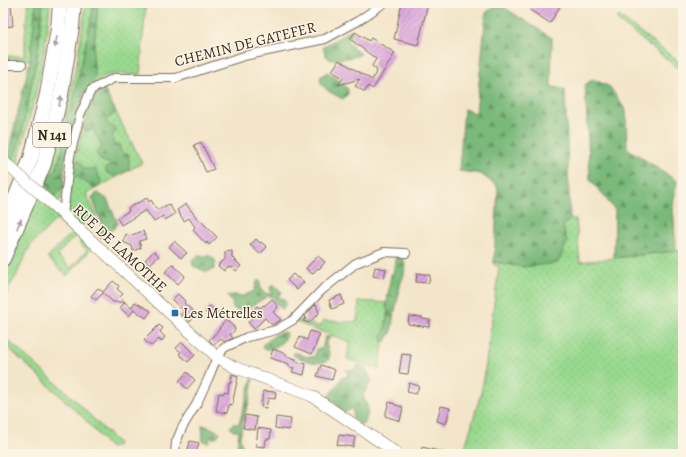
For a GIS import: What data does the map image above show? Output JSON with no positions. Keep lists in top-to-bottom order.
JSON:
{
  "streets": {
    "highway": ["N 141"],
    "street": ["CHEMIN DE GATEFER", "RUE DE LAMOTHE"]
  },
  "crossings": [
    ["CHEMIN DE GATEFER", "RUE DE LAMOTHE"]
  ],
  "places": {
    "transit": ["Les Métrelles"]
  }
}
